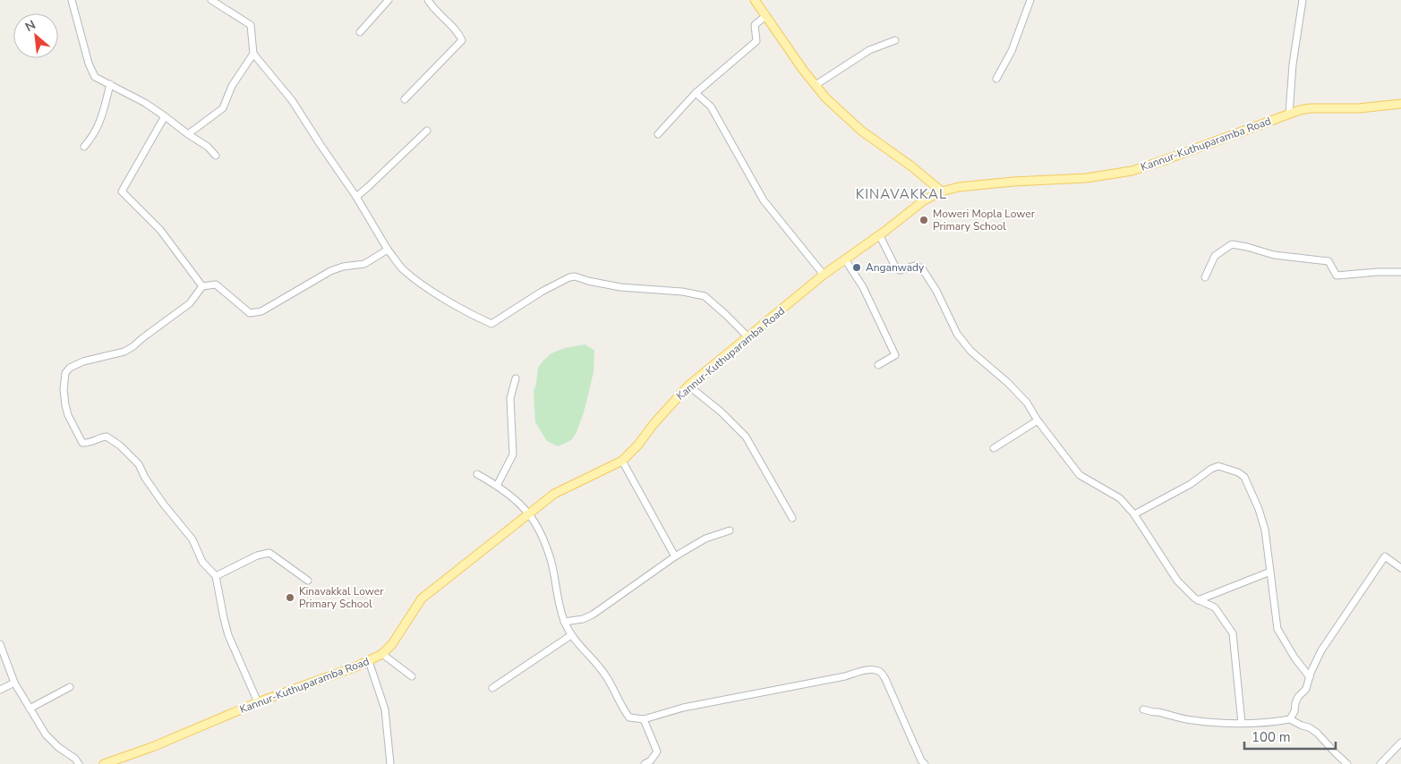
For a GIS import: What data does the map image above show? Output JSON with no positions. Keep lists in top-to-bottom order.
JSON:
{
  "streets": {
    "main road": ["Kannur-Kuthuparamba Road"]
  },
  "districts": ["KINAVAKKAL"],
  "places": ["Moweri Mopla Lower Primary School", "Anganwady", "Kinavakkal Lower Primary School"],
  "scale_bar": "100 m",
  "north": "top left"
}
